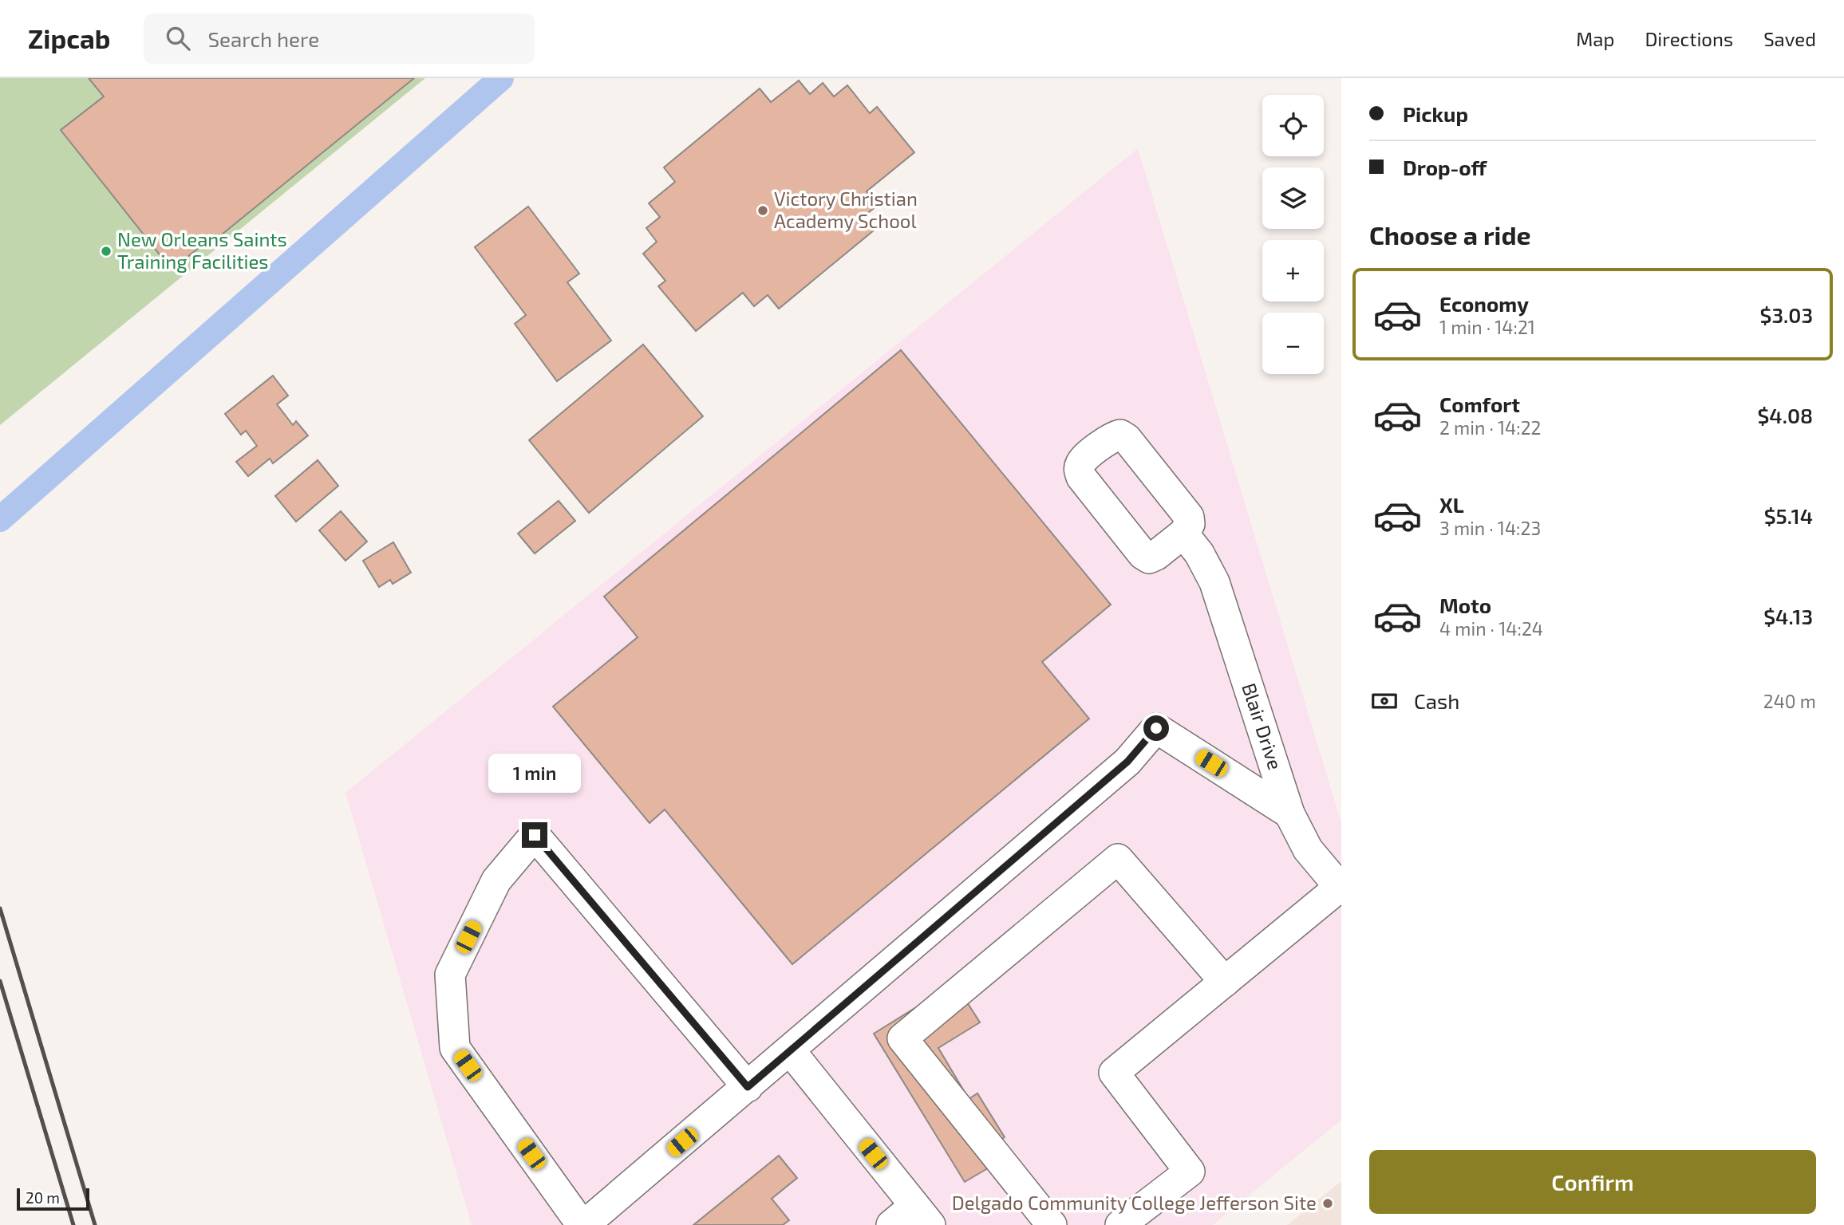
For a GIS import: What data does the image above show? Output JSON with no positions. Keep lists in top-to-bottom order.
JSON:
{
  "streets": {
    "street": ["Blair Drive"]
  },
  "places": ["Victory Christian Academy School", "New Orleans Saints Training Facilities", "Delgado Community College Jefferson Site"],
  "scale_bar": "20 m",
  "page": {
    "header": "Zipcab",
    "search": "Search here",
    "nav": ["Map", "Directions", "Saved"],
    "banner": ["Pickup", "Drop-off"],
    "map_buttons": ["+", "−"],
    "heading": "Choose a ride",
    "list": [
      {
        "name": "Economy",
        "note": "1 min · 14:21",
        "value": "$3.03"
      },
      {
        "name": "Comfort",
        "note": "2 min · 14:22",
        "value": "$4.08"
      },
      {
        "name": "XL",
        "note": "3 min · 14:23",
        "value": "$5.14"
      },
      {
        "name": "Moto",
        "note": "4 min · 14:24",
        "value": "$4.13"
      }
    ],
    "pay": ["Cash", "240 m"],
    "bubble": "1 min",
    "buttons": "Confirm",
    "scale": "20 m"
  }
}
